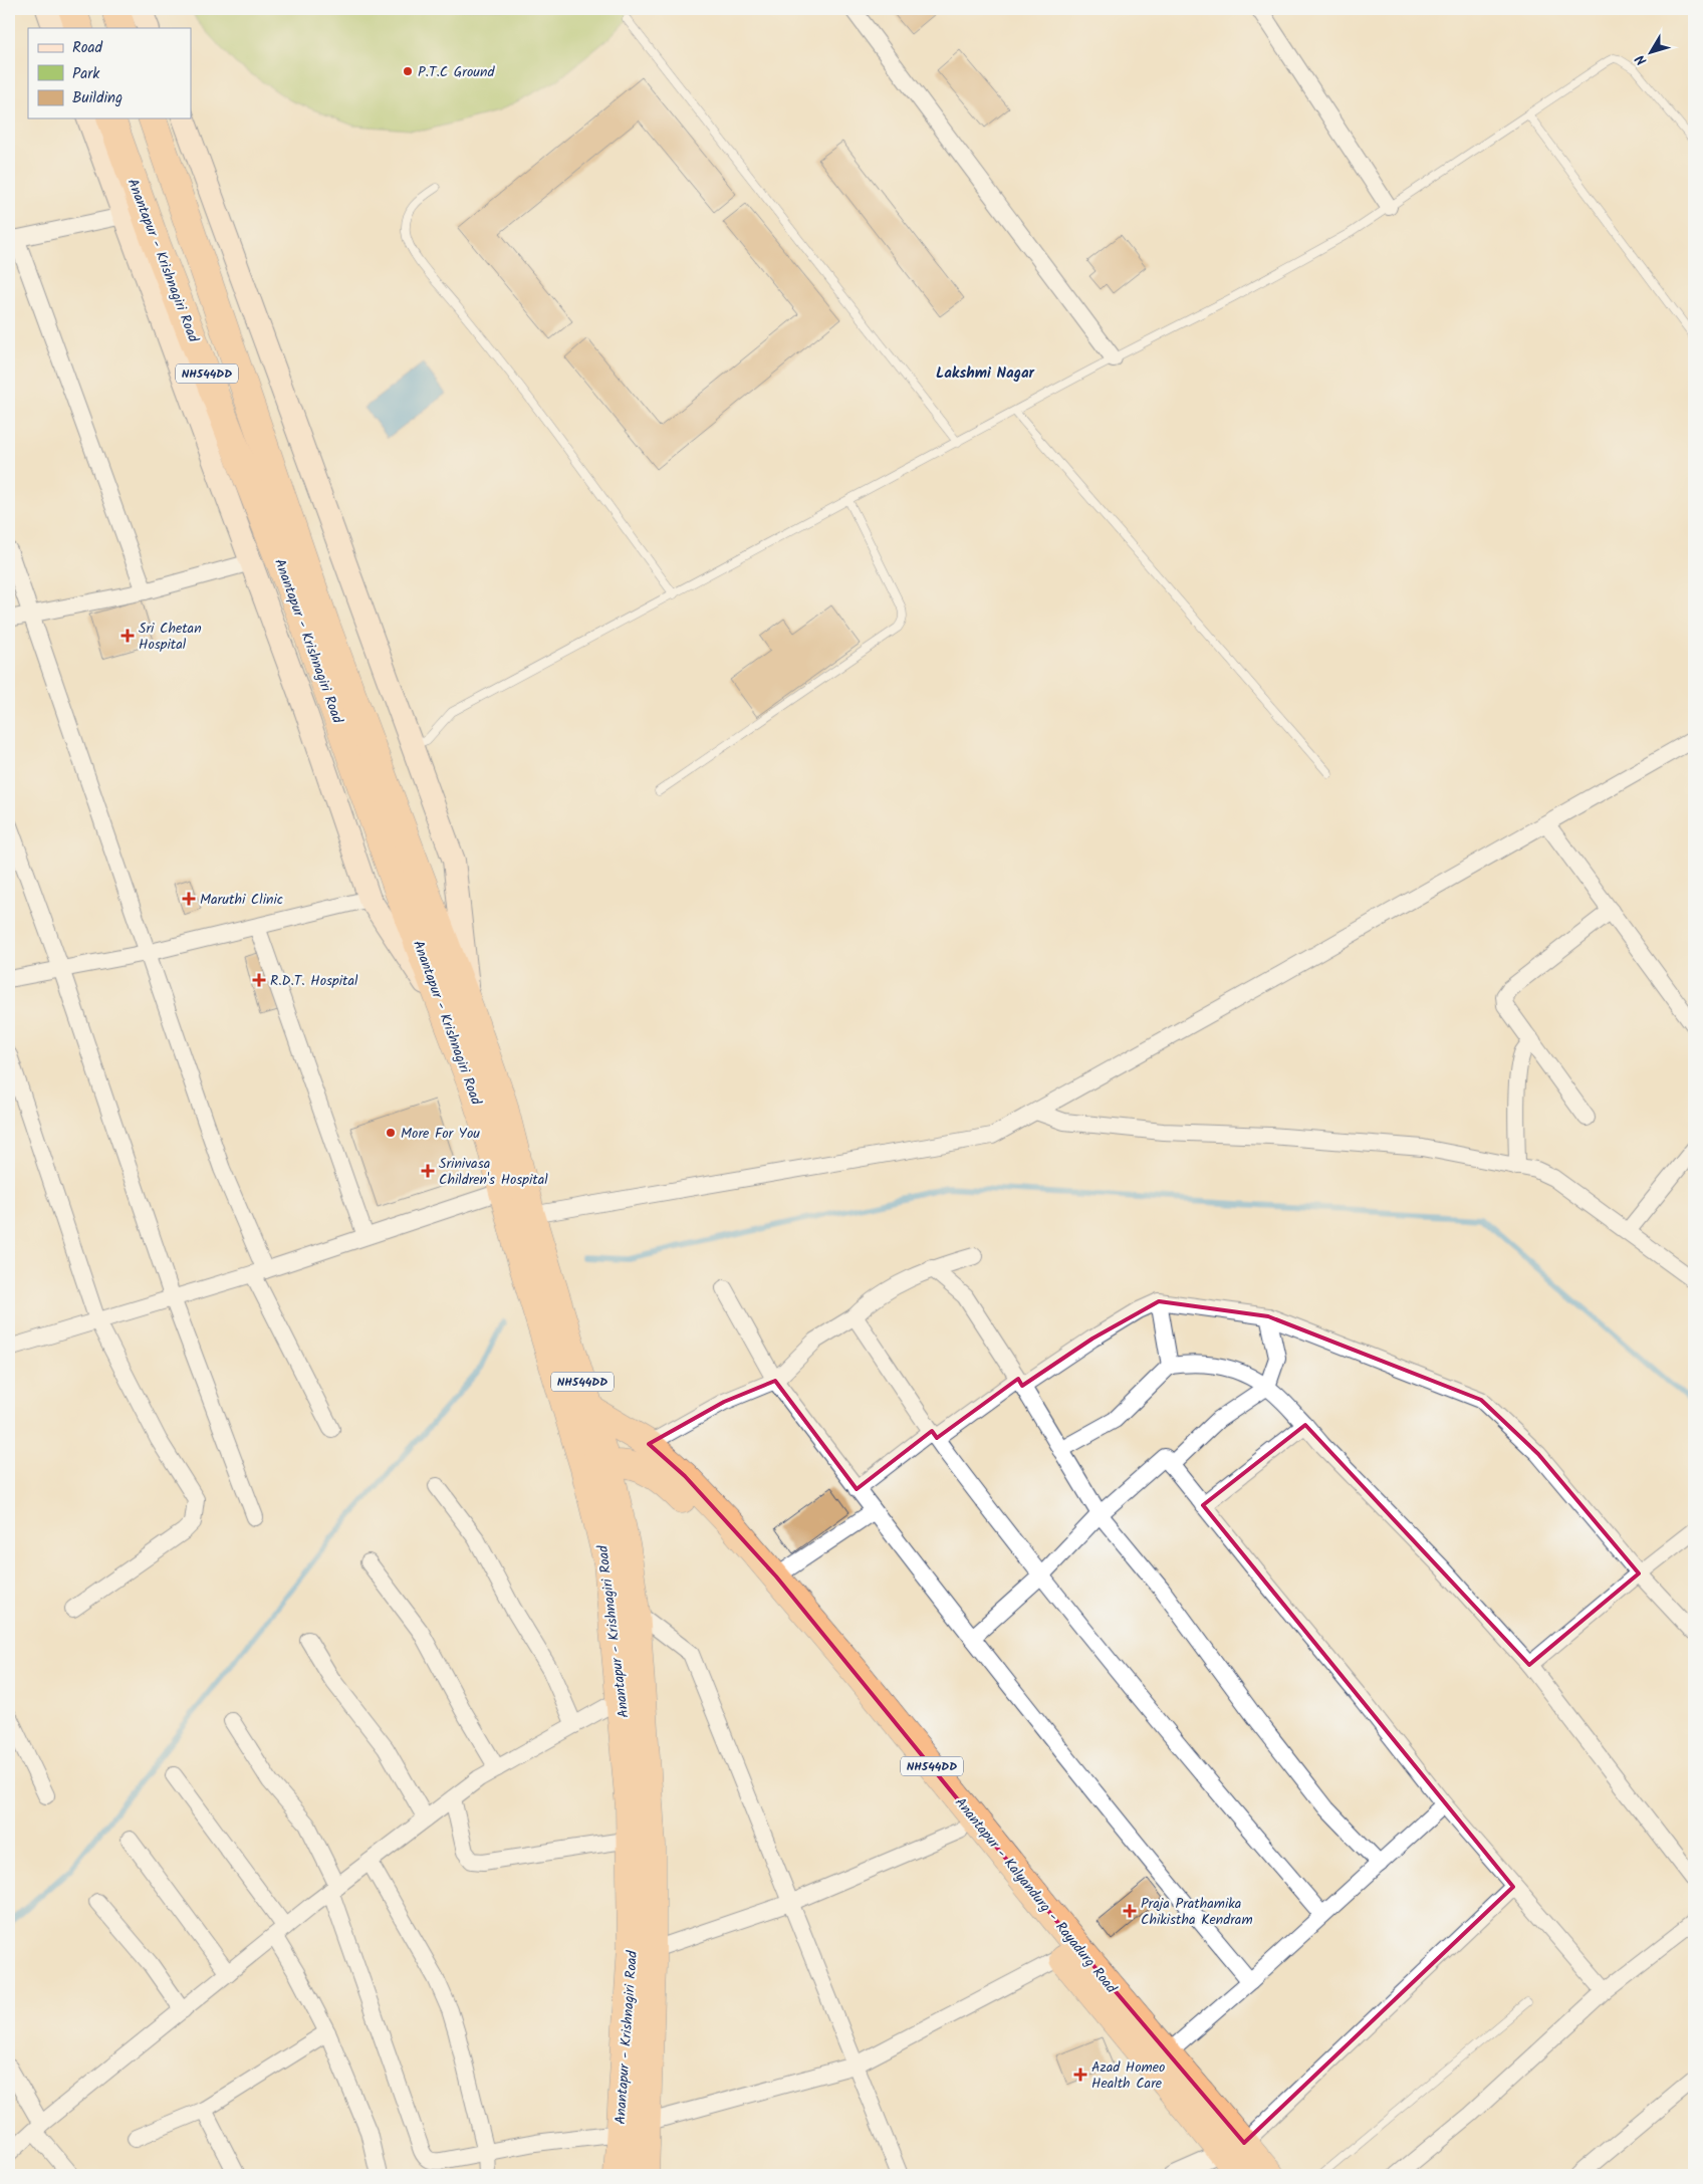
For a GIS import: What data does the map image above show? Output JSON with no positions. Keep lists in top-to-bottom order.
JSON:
{
  "streets": {
    "highway": ["Anantapur - Krishnagiri Road", "NH544DD", "Anantapur - Kalyandurg - Rayadurg Road"]
  },
  "crossings": [
    ["Anantapur - Krishnagiri Road", "NH544DD"],
    ["Anantapur - Krishnagiri Road", "Anantapur - Kalyandurg - Rayadurg Road"]
  ],
  "districts": ["Lakshmi Nagar"],
  "places": {
    "other": ["P.T.C Ground", "More For You"],
    "health": [
      "Sri Chetan Hospital",
      "Maruthi Clinic",
      "R.D.T. Hospital",
      "Srinivasa Children's Hospital",
      "Praja Prathamika Chikistha Kendram",
      "Azad Homeo Health Care"
    ]
  },
  "legend": ["Road", "Park", "Building"],
  "north": "bottom left"
}
